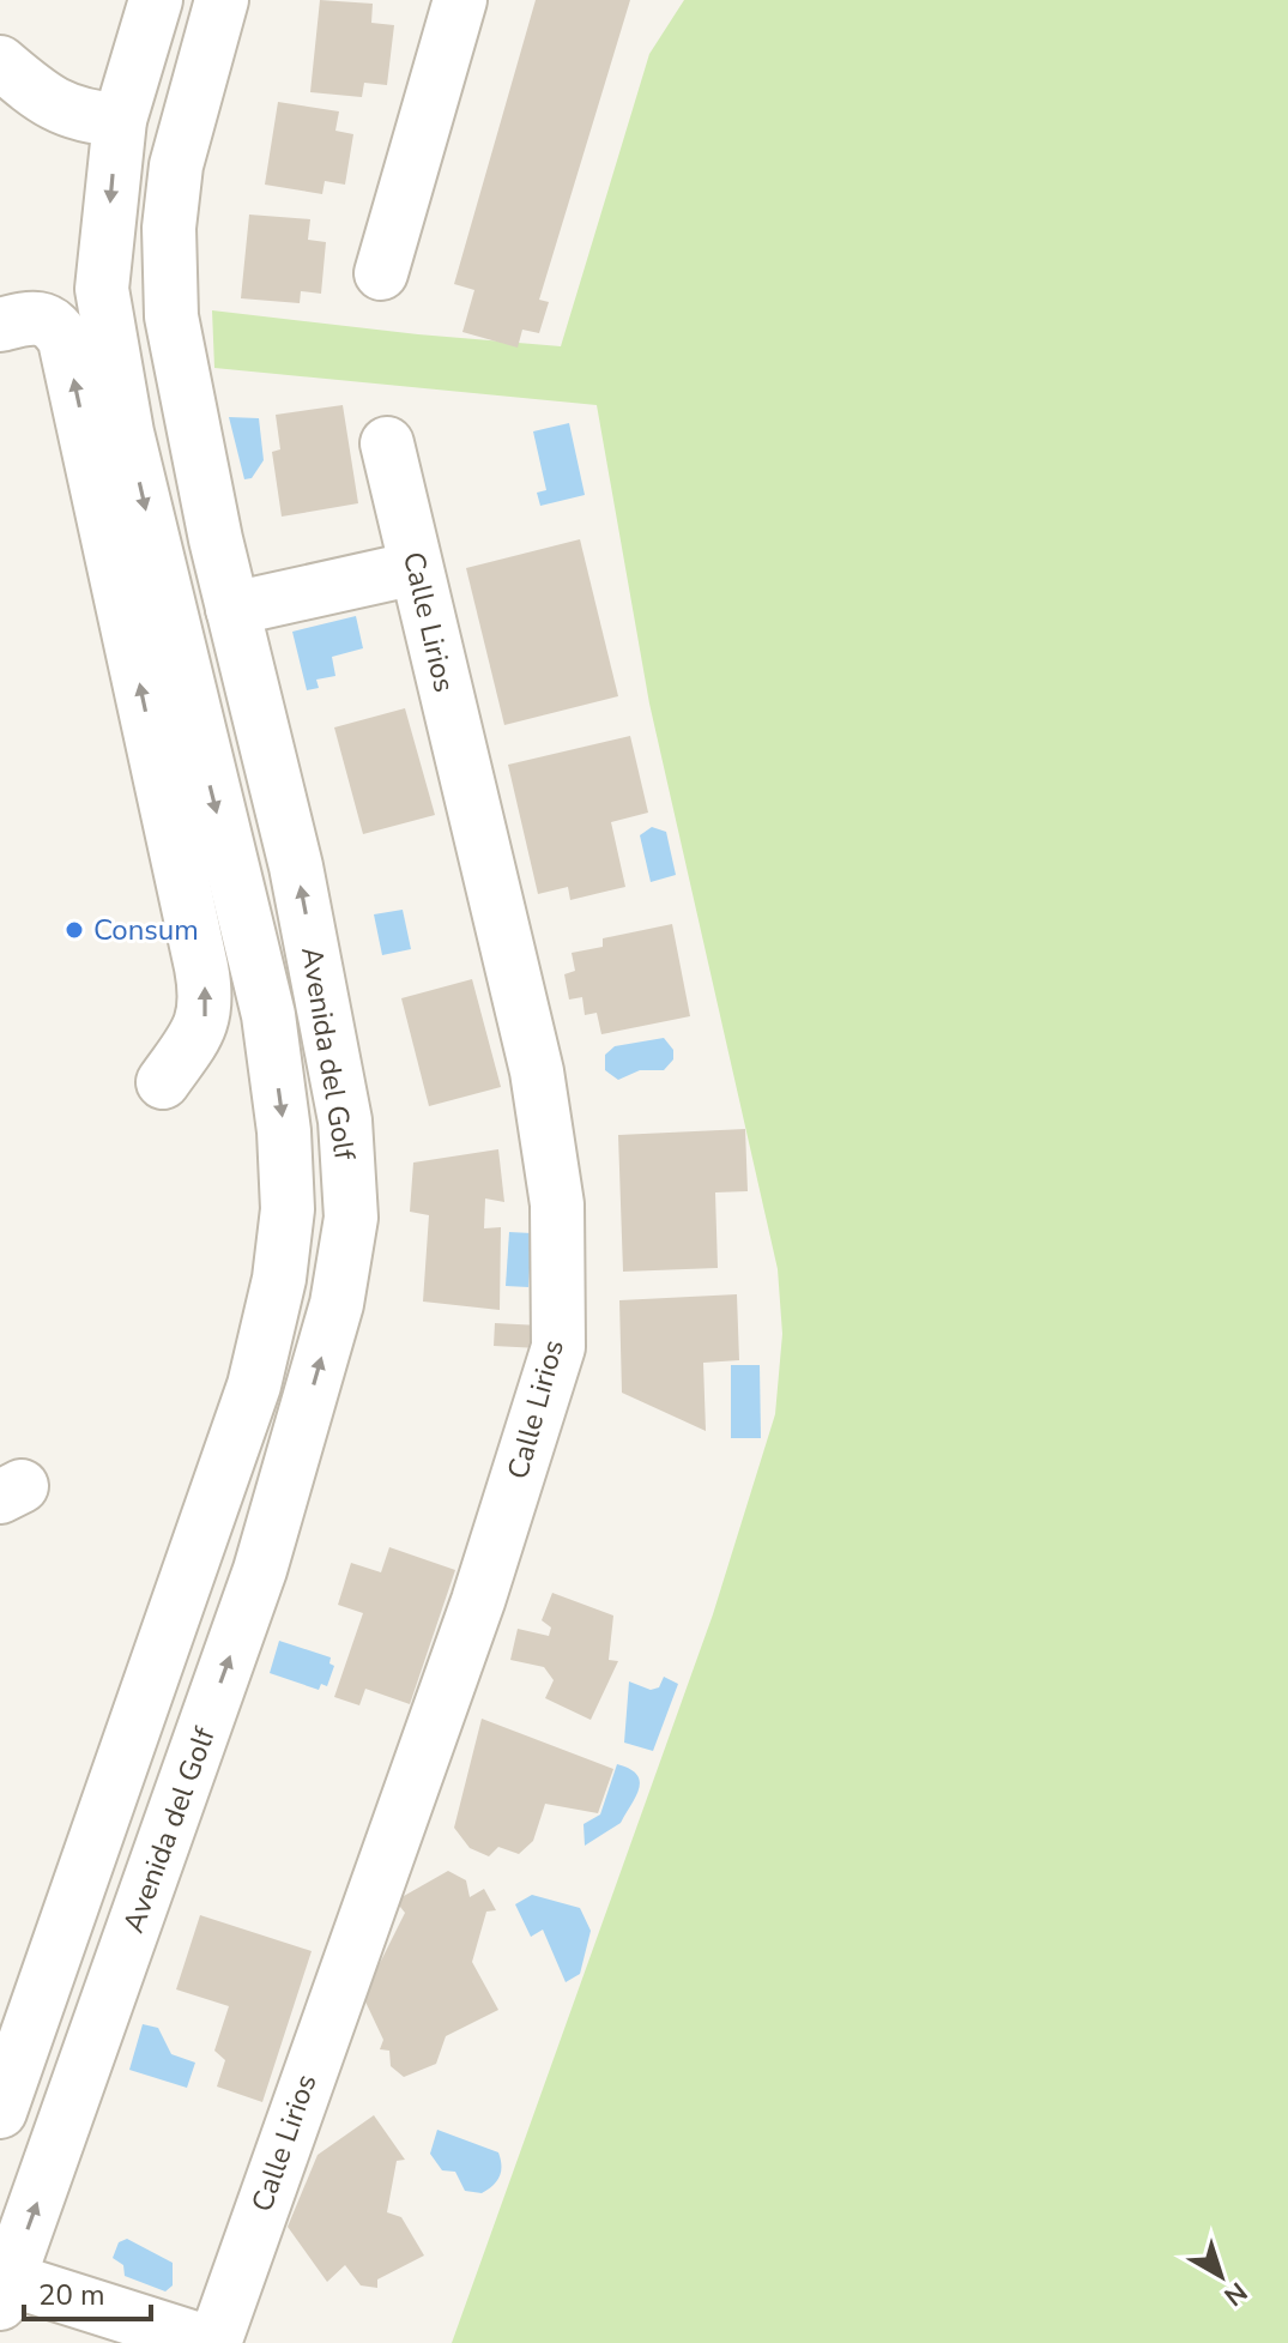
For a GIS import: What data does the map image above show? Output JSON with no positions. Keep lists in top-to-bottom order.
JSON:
{
  "streets": {
    "street": ["Calle Lirios", "Avenida del Golf"]
  },
  "places": ["Consum"],
  "scale_bar": "20 m",
  "north": "bottom right"
}
